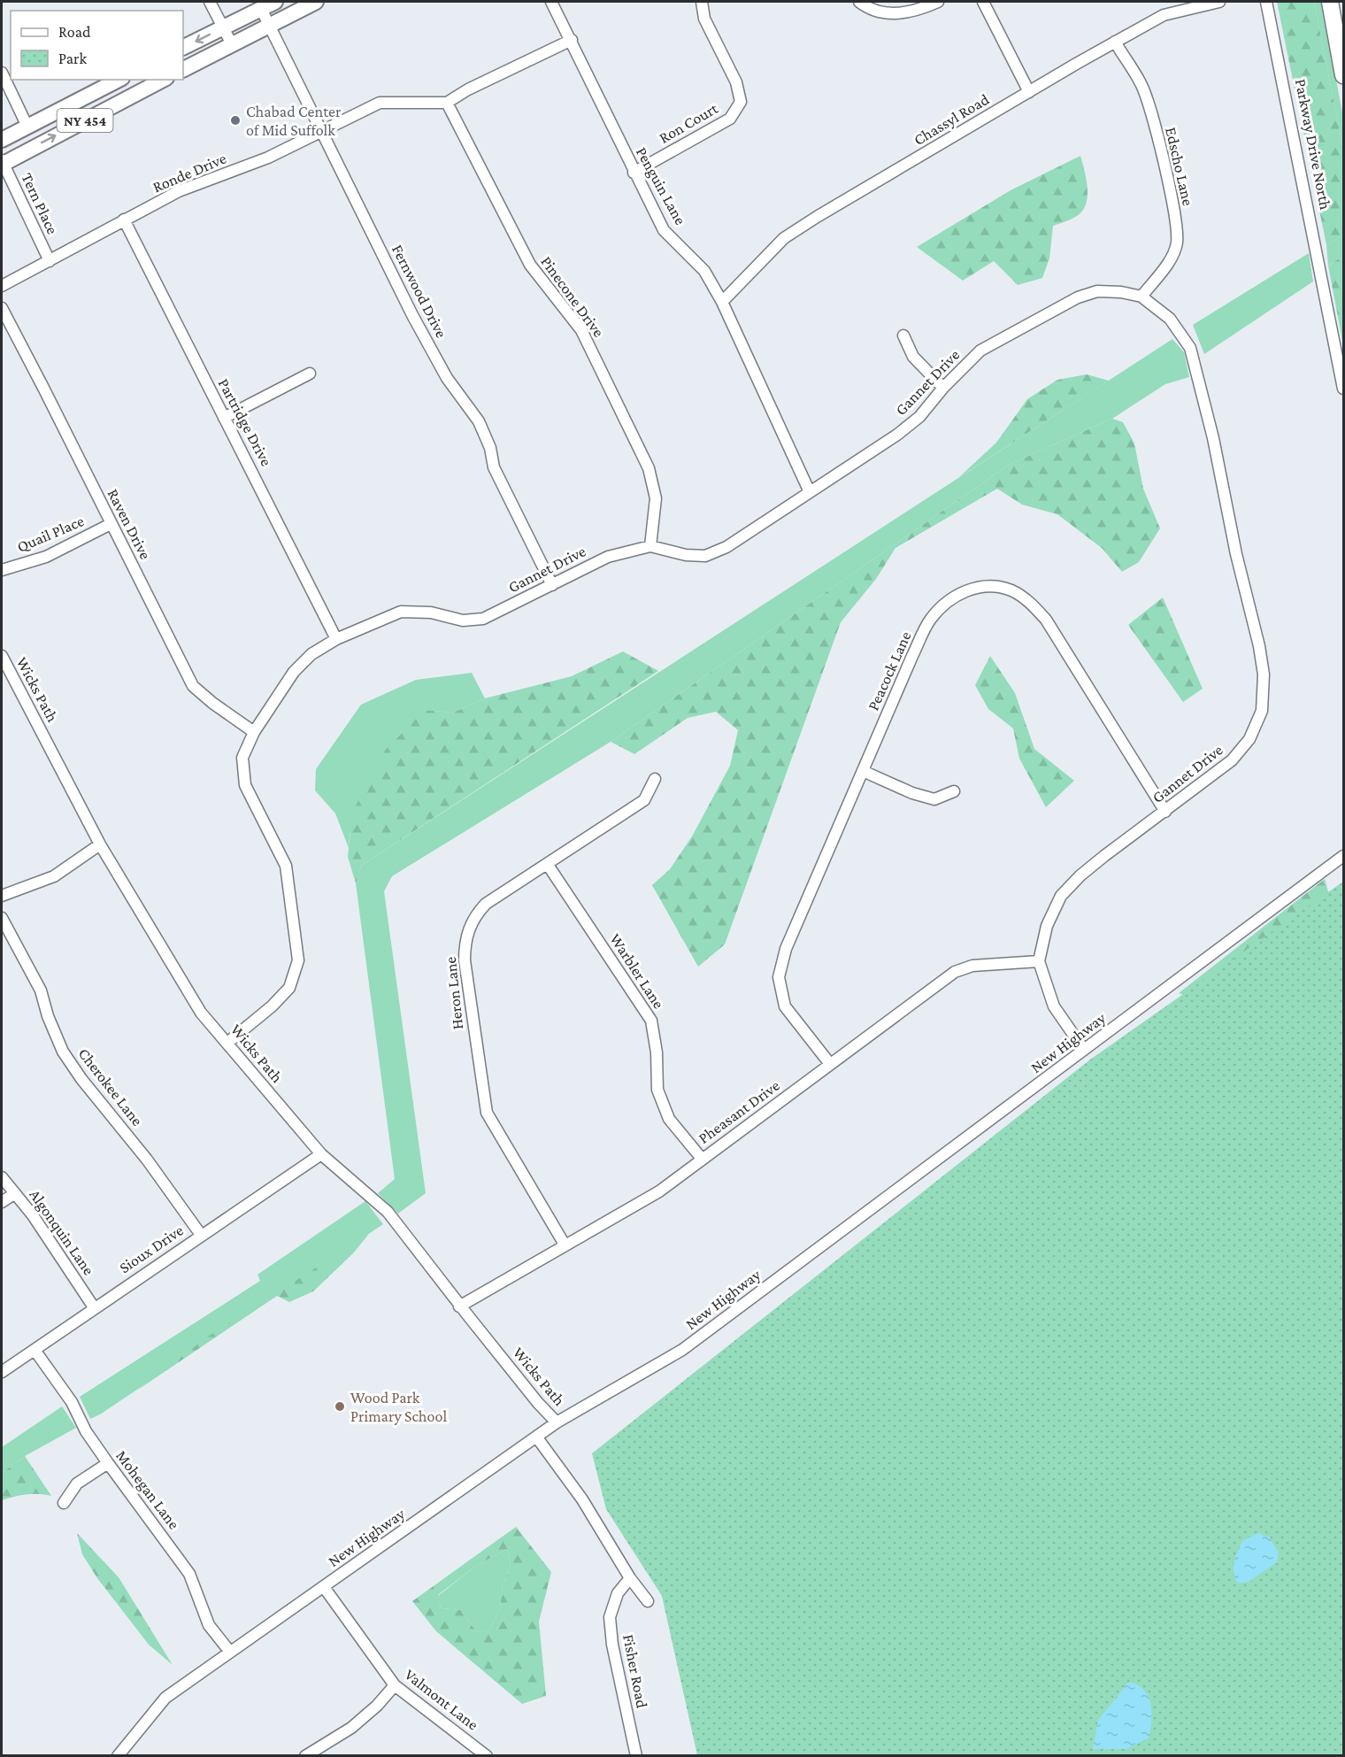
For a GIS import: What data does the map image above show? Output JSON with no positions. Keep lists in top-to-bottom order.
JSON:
{
  "streets": {
    "main road": ["NY 454"],
    "street": [
      "Chassyl Road",
      "Ron Court",
      "Parkway Drive North",
      "Edscho Lane",
      "Ronde Drive",
      "Penguin Lane",
      "Tern Place",
      "Fernwood Drive",
      "Pinecone Drive",
      "Gannet Drive",
      "Partridge Drive",
      "Raven Drive",
      "Quail Place",
      "Peacock Lane",
      "Wicks Path",
      "Warbler Lane",
      "Heron Lane",
      "New Highway",
      "Cherokee Lane",
      "Pheasant Drive",
      "Algonquin Lane",
      "Sioux Drive",
      "Mohegan Lane",
      "Fisher Road",
      "Valmont Lane"
    ]
  },
  "crossings": [
    ["Chassyl Road", "Edscho Lane"],
    ["Chassyl Road", "Penguin Lane"],
    ["NY 454", "Tern Place"],
    ["Ron Court", "Penguin Lane"],
    ["Edscho Lane", "Gannet Drive"],
    ["Ronde Drive", "Tern Place"],
    ["Ronde Drive", "Fernwood Drive"],
    ["Ronde Drive", "Pinecone Drive"],
    ["Ronde Drive", "Partridge Drive"],
    ["Penguin Lane", "Gannet Drive"],
    ["Fernwood Drive", "Gannet Drive"],
    ["Pinecone Drive", "Gannet Drive"],
    ["Gannet Drive", "Partridge Drive"],
    ["Gannet Drive", "Raven Drive"],
    ["Gannet Drive", "Peacock Lane"],
    ["Gannet Drive", "Wicks Path"],
    ["Gannet Drive", "Pheasant Drive"],
    ["Raven Drive", "Quail Place"],
    ["Peacock Lane", "Pheasant Drive"],
    ["Wicks Path", "New Highway"],
    ["Wicks Path", "Pheasant Drive"],
    ["Wicks Path", "Sioux Drive"],
    ["Warbler Lane", "Heron Lane"],
    ["Warbler Lane", "Pheasant Drive"],
    ["Heron Lane", "Pheasant Drive"],
    ["New Highway", "Mohegan Lane"],
    ["New Highway", "Valmont Lane"],
    ["Cherokee Lane", "Sioux Drive"],
    ["Algonquin Lane", "Sioux Drive"],
    ["Sioux Drive", "Mohegan Lane"]
  ],
  "places": ["Chabad Center of Mid Suffolk", "Wood Park Primary School"],
  "legend": ["Road", "Park"]
}
